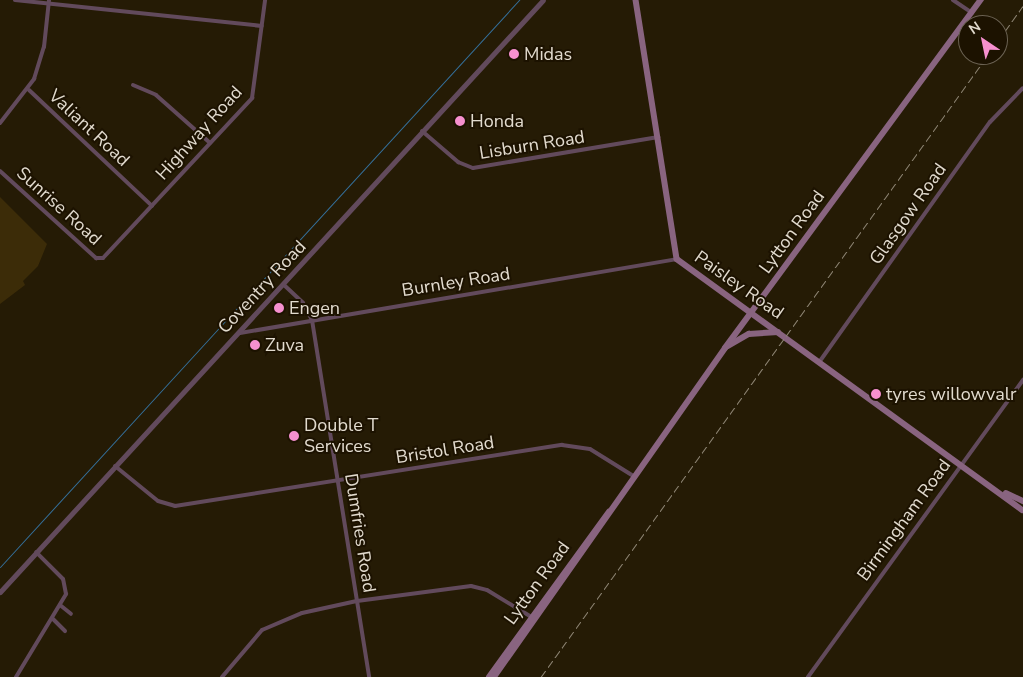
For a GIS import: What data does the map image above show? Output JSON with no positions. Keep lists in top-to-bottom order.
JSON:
{
  "streets": {
    "main road": ["Lytton Road", "Paisley Road"],
    "street": [
      "Valiant Road",
      "Highway Road",
      "Lisburn Road",
      "Sunrise Road",
      "Glasgow Road",
      "Burnley Road",
      "Coventry Road",
      "Bristol Road",
      "Birmingham Road",
      "Dumfries Road"
    ]
  },
  "crossings": [
    ["Valiant Road", "Highway Road"],
    ["Highway Road", "Sunrise Road"],
    ["Lisburn Road", "Paisley Road"],
    ["Lisburn Road", "Coventry Road"],
    ["Glasgow Road", "Paisley Road"],
    ["Lytton Road", "Paisley Road"],
    ["Lytton Road", "Bristol Road"],
    ["Burnley Road", "Paisley Road"],
    ["Burnley Road", "Coventry Road"],
    ["Burnley Road", "Dumfries Road"],
    ["Paisley Road", "Birmingham Road"],
    ["Coventry Road", "Bristol Road"],
    ["Coventry Road", "Dumfries Road"],
    ["Bristol Road", "Dumfries Road"]
  ],
  "places": [
    "Midas",
    "Honda",
    "Engen",
    "Zuva",
    "tyres willowvalr",
    "Double T Services"
  ],
  "north": "top left"
}
